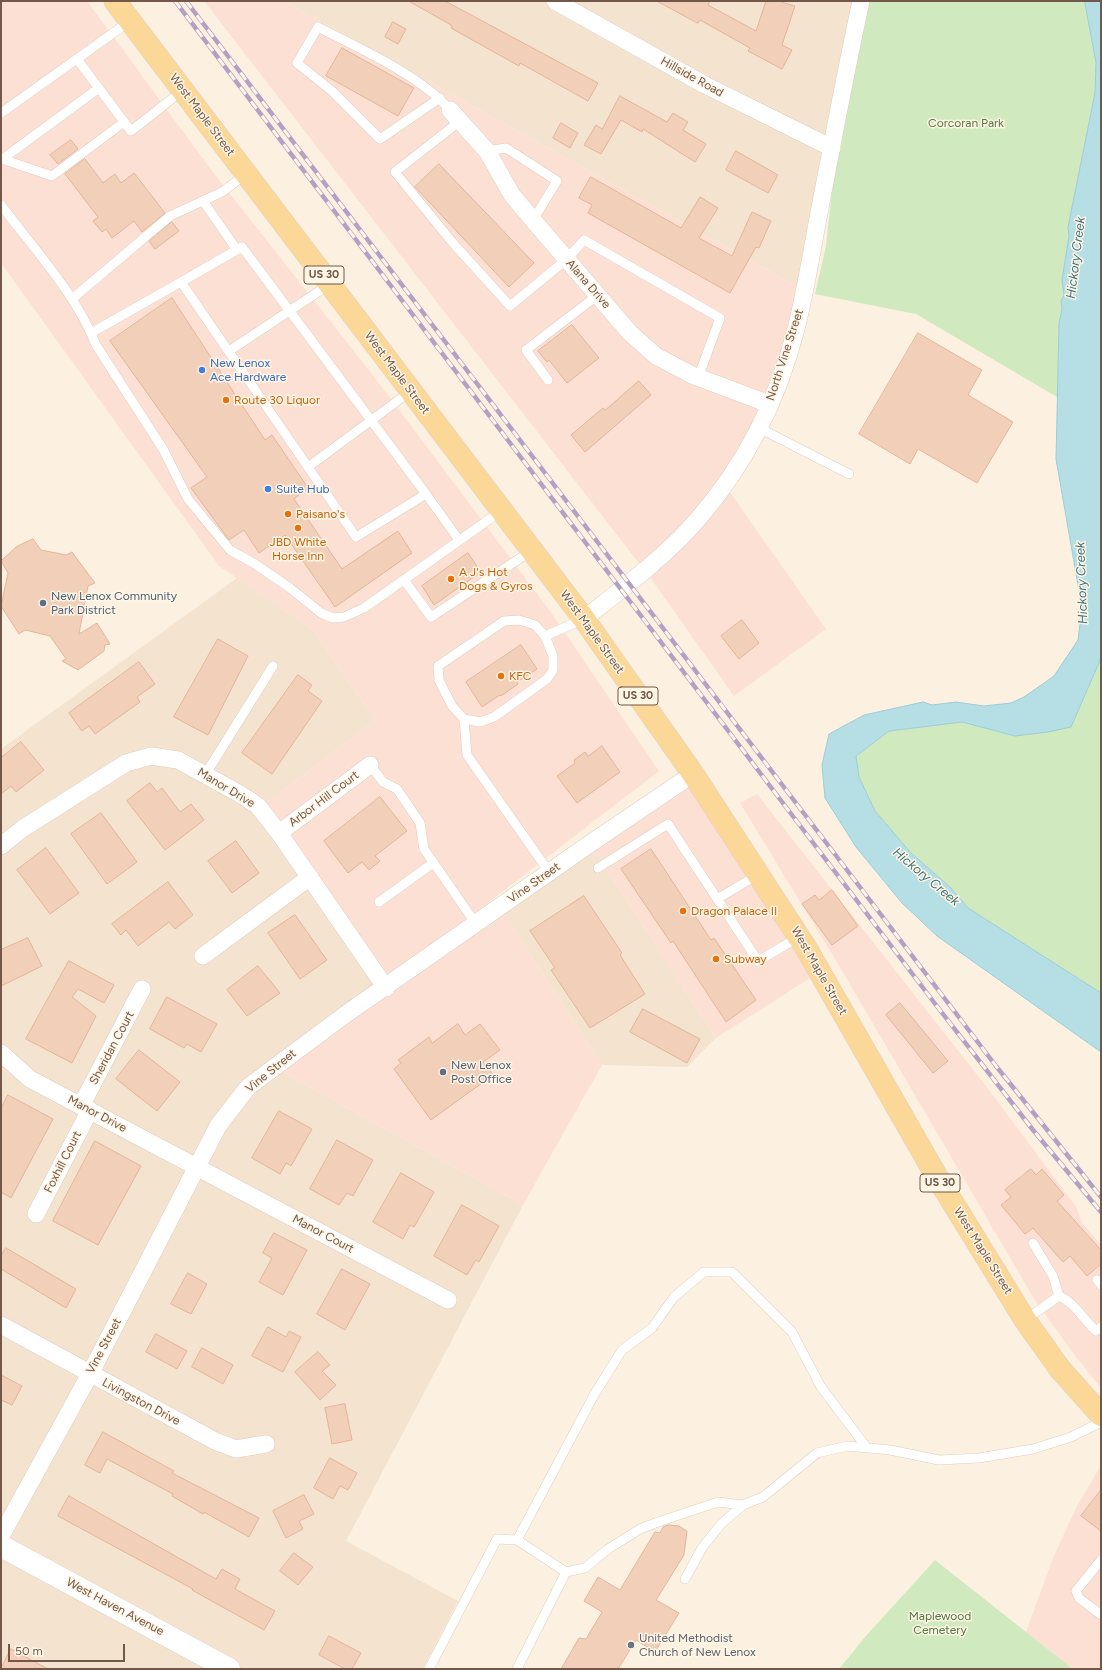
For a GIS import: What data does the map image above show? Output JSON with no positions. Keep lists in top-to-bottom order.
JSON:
{
  "streets": {
    "main road": ["West Maple Street", "US 30"],
    "street": [
      "Hillside Road",
      "Alana Drive",
      "North Vine Street",
      "Manor Drive",
      "Arbor Hill Court",
      "Vine Street",
      "Sheridan Court",
      "Foxhill Court",
      "Manor Court",
      "Livingston Drive",
      "West Haven Avenue"
    ]
  },
  "crossings": [
    ["Hillside Road", "North Vine Street"],
    ["West Maple Street", "North Vine Street"],
    ["West Maple Street", "Vine Street"],
    ["Alana Drive", "North Vine Street"],
    ["Manor Drive", "Arbor Hill Court"],
    ["Manor Drive", "Vine Street"],
    ["Manor Drive", "Sheridan Court"],
    ["Manor Drive", "Foxhill Court"],
    ["Manor Drive", "Manor Court"],
    ["Vine Street", "Manor Court"],
    ["Vine Street", "Livingston Drive"],
    ["Sheridan Court", "Foxhill Court"]
  ],
  "water": ["Hickory Creek"],
  "parks": ["Corcoran Park", "Maplewood Cemetery"],
  "places": [
    "New Lenox Ace Hardware",
    "Route 30 Liquor",
    "Suite Hub",
    "Paisano's",
    "JBD White Horse Inn",
    "A J's Hot Dogs & Gyros",
    "New Lenox Community Park District",
    "KFC",
    "Dragon Palace II",
    "Subway",
    "New Lenox Post Office",
    "United Methodist Church of New Lenox"
  ],
  "scale_bar": "50 m"
}
